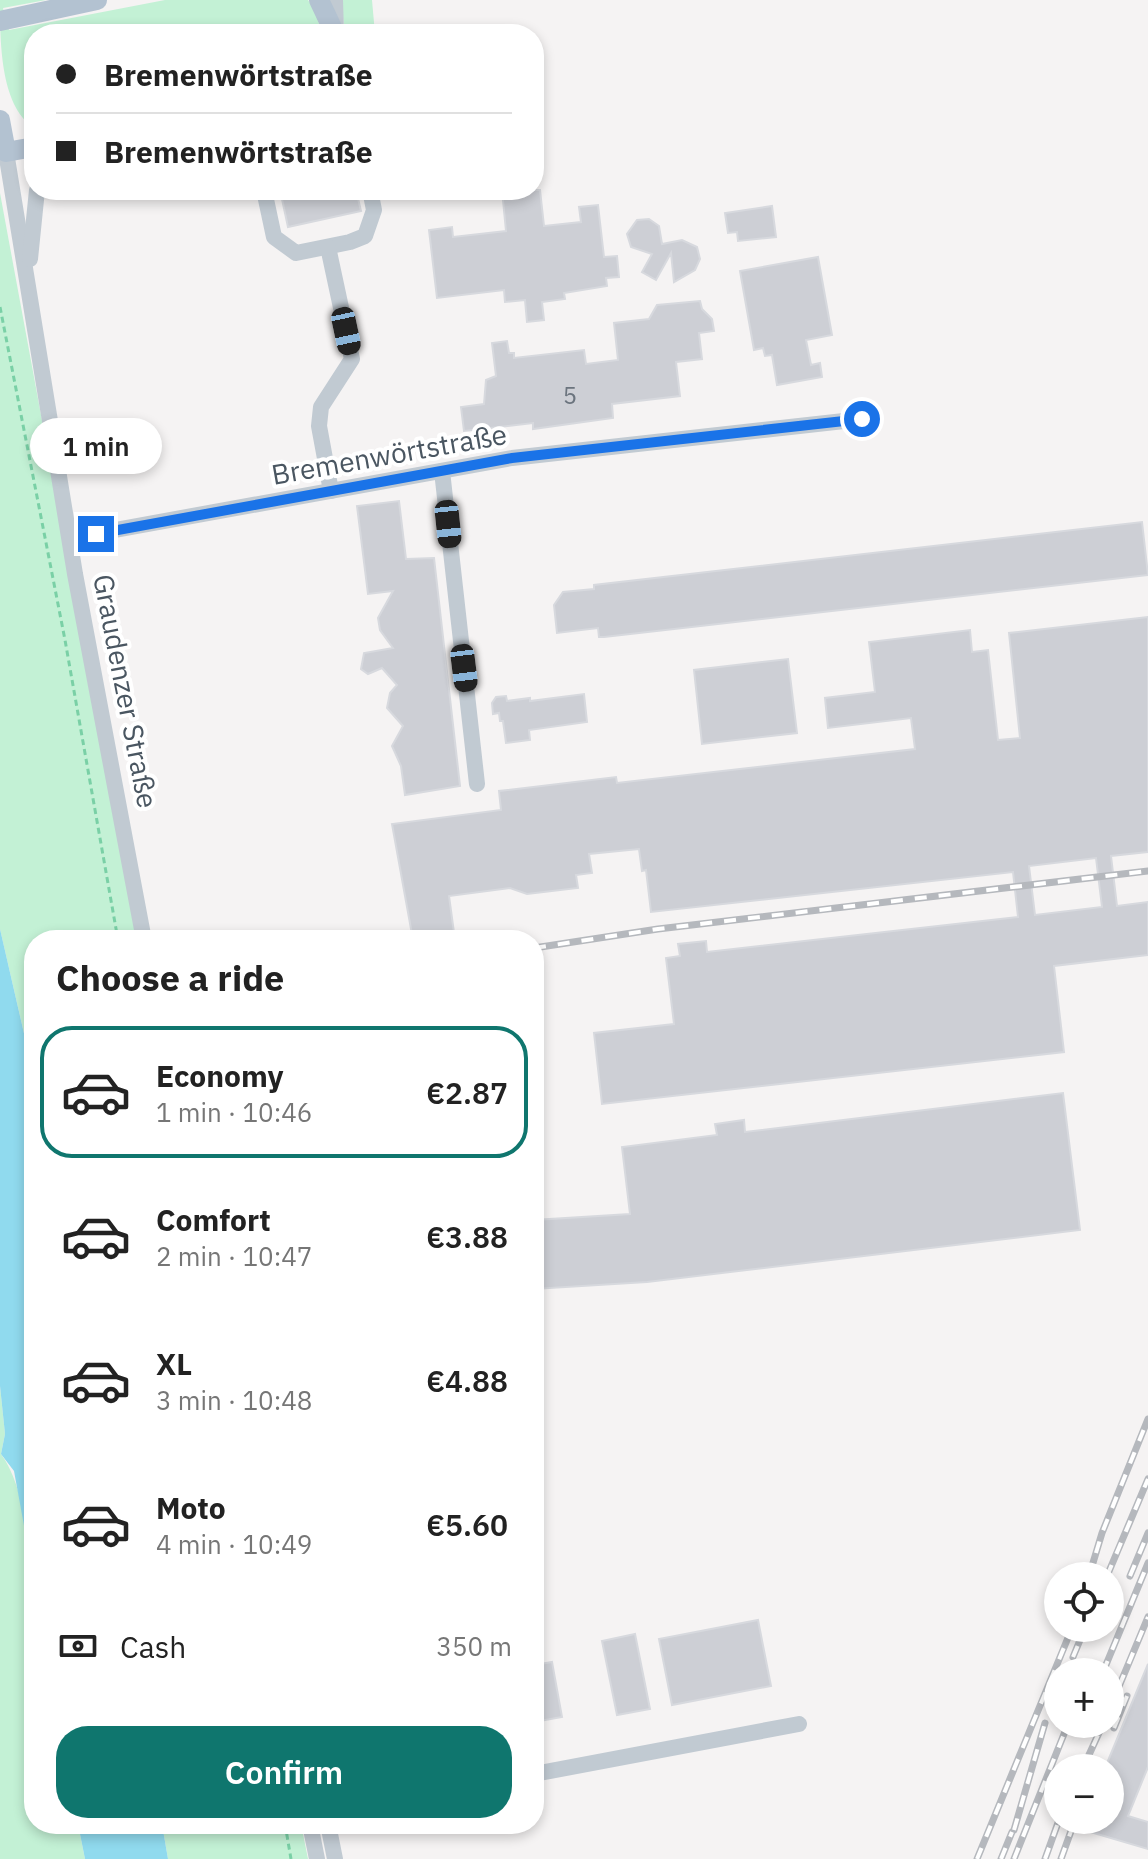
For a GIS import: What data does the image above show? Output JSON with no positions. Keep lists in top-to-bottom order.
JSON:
{
  "streets": {
    "main road": ["Graudenzer Straße"],
    "street": ["Bremenwörtstraße"]
  },
  "crossings": [
    ["Bremenwörtstraße", "Graudenzer Straße"]
  ],
  "house_numbers": ["5"],
  "page": {
    "banner": ["Bremenwörtstraße", "Bremenwörtstraße"],
    "bubble": "1 min",
    "heading": "Choose a ride",
    "list": [
      {
        "name": "Economy",
        "note": "1 min · 10:46",
        "value": "€2.87"
      },
      {
        "name": "Comfort",
        "note": "2 min · 10:47",
        "value": "€3.88"
      },
      {
        "name": "XL",
        "note": "3 min · 10:48",
        "value": "€4.88"
      },
      {
        "name": "Moto",
        "note": "4 min · 10:49",
        "value": "€5.60"
      }
    ],
    "map_buttons": ["+", "−"],
    "pay": ["Cash", "350 m"],
    "buttons": "Confirm"
  }
}
